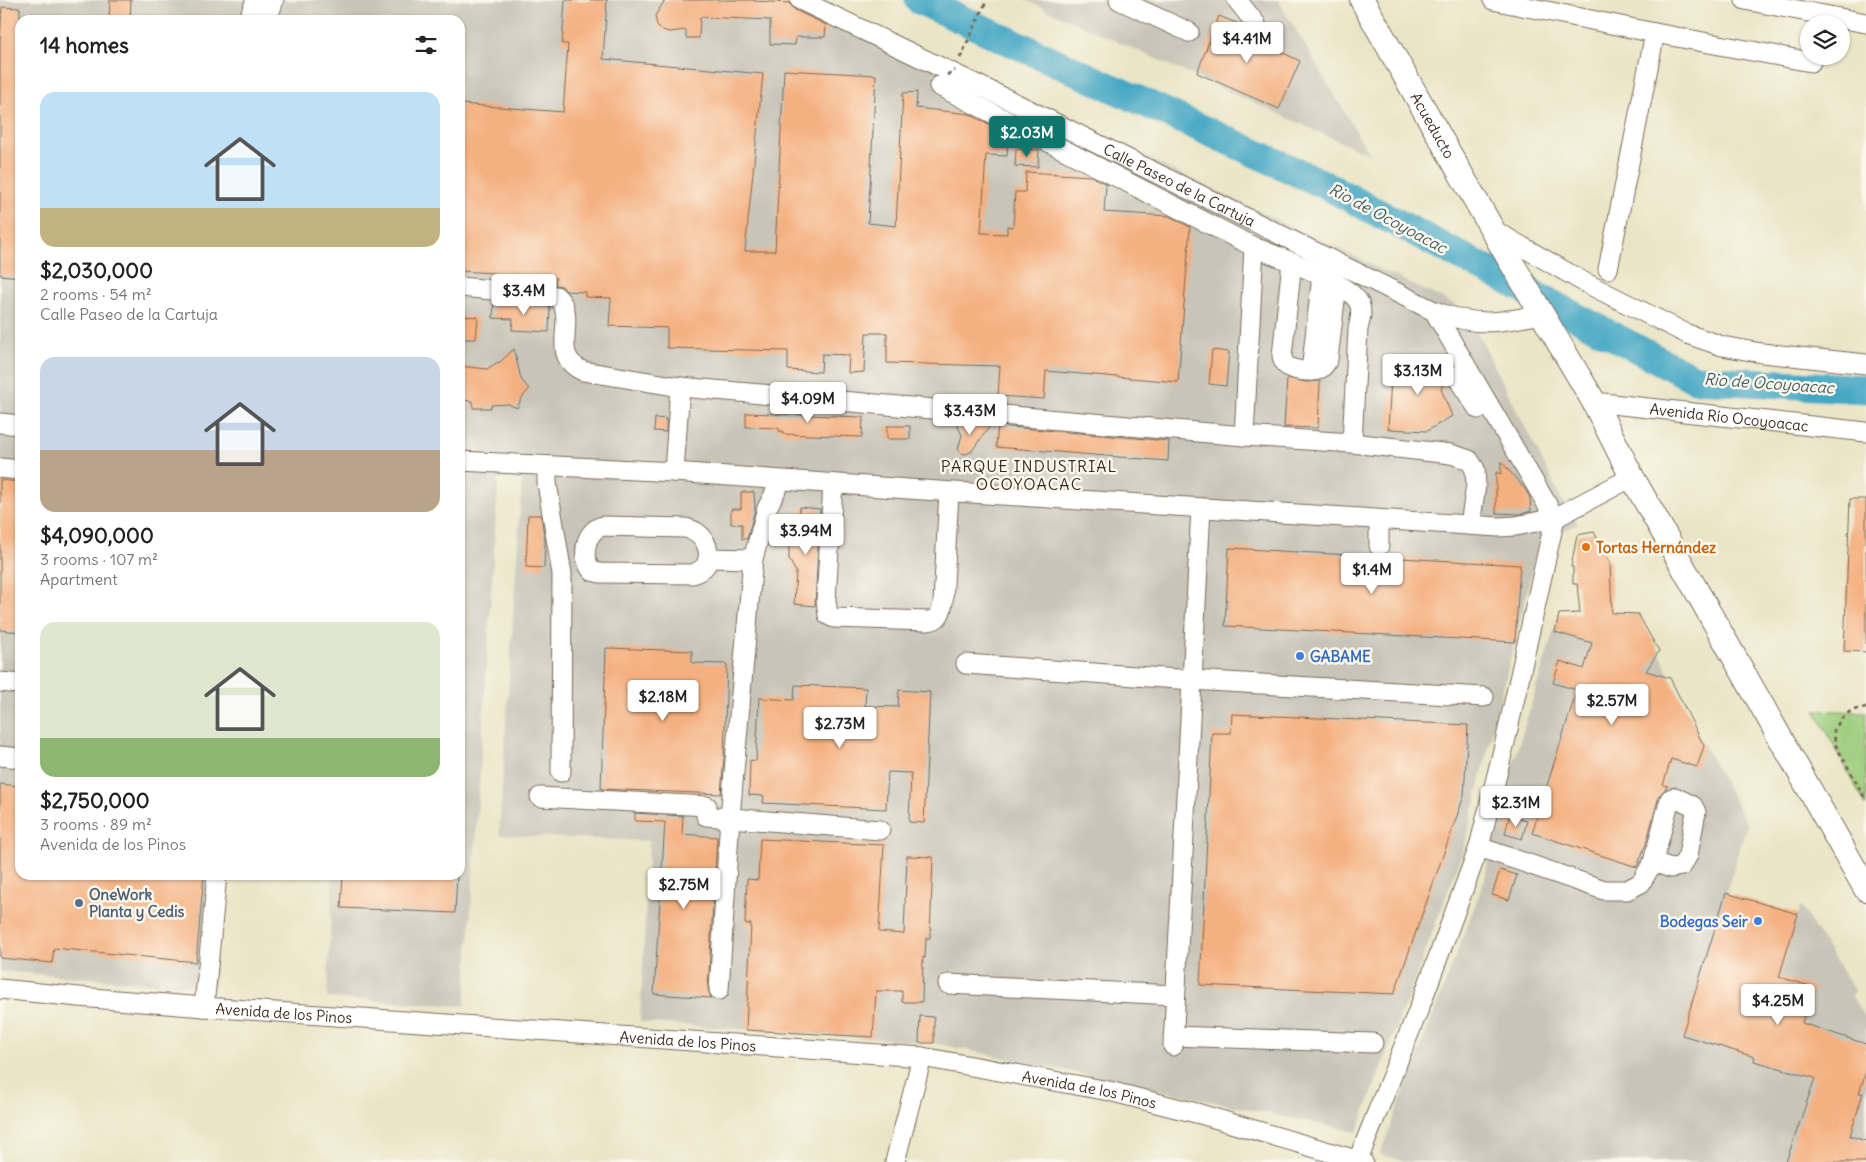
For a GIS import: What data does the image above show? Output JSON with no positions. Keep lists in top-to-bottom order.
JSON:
{
  "streets": {
    "main road": ["Acueducto"],
    "street": ["Calle Paseo de la Cartuja", "Avenida Río Ocoyoacac", "Avenida de los Pinos"]
  },
  "crossings": [
    ["Acueducto", "Calle Paseo de la Cartuja"],
    ["Acueducto", "Avenida Río Ocoyoacac"]
  ],
  "districts": ["PARQUE INDUSTRIAL OCOYOACAC"],
  "water": ["Rio de Ocoyoacac"],
  "places": [
    "Tortas Hernández",
    "GABAME",
    "OneWork Planta y Cedis",
    "Bodegas Seir"
  ],
  "page": {
    "heading": "14 homes",
    "price": [
      "$4.41M",
      "$2.03M",
      "$3.4M",
      "$3.13M",
      "$4.09M",
      "$3.43M",
      "$3.94M",
      "$1.4M",
      "$2.18M",
      "$2.57M",
      "$2.73M",
      "$2.31M",
      "$2.75M",
      "$4.25M"
    ],
    "list": [
      {
        "name": "$2,030,000",
        "note": "2 rooms · 54 m² · Calle Paseo de la Cartuja"
      },
      {
        "name": "$4,090,000",
        "note": "3 rooms · 107 m² · Apartment"
      },
      {
        "name": "$2,750,000",
        "note": "3 rooms · 89 m² · Avenida de los Pinos"
      }
    ]
  }
}
